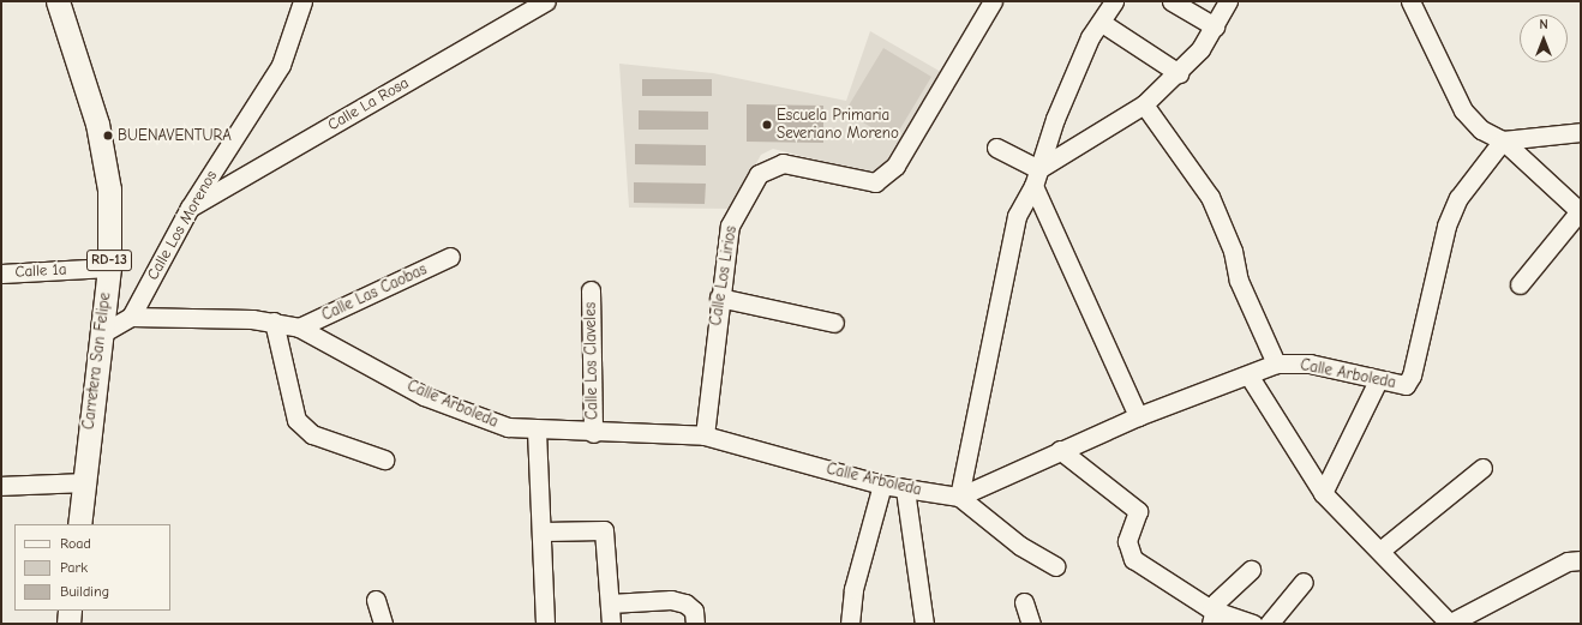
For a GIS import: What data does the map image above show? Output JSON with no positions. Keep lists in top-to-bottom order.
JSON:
{
  "streets": {
    "main road": ["RD-13", "Carretera San Felipe"],
    "street": [
      "Calle La Rosa",
      "Calle Los Morenos",
      "Calle 1a",
      "Calle Los Lirios",
      "Calle Las Caobas",
      "Calle Los Claveles",
      "Calle Arboleda"
    ]
  },
  "crossings": [
    ["Calle La Rosa", "Calle Los Morenos"],
    ["Calle Los Morenos", "Calle Arboleda"],
    ["Calle 1a", "Carretera San Felipe"],
    ["Calle Los Lirios", "Calle Arboleda"],
    ["Calle Las Caobas", "Calle Arboleda"],
    ["Calle Los Claveles", "Calle Arboleda"]
  ],
  "places": ["Escuela Primaria Severiano Moreno", "BUENAVENTURA"],
  "legend": ["Road", "Park", "Building"],
  "north": "top"
}
